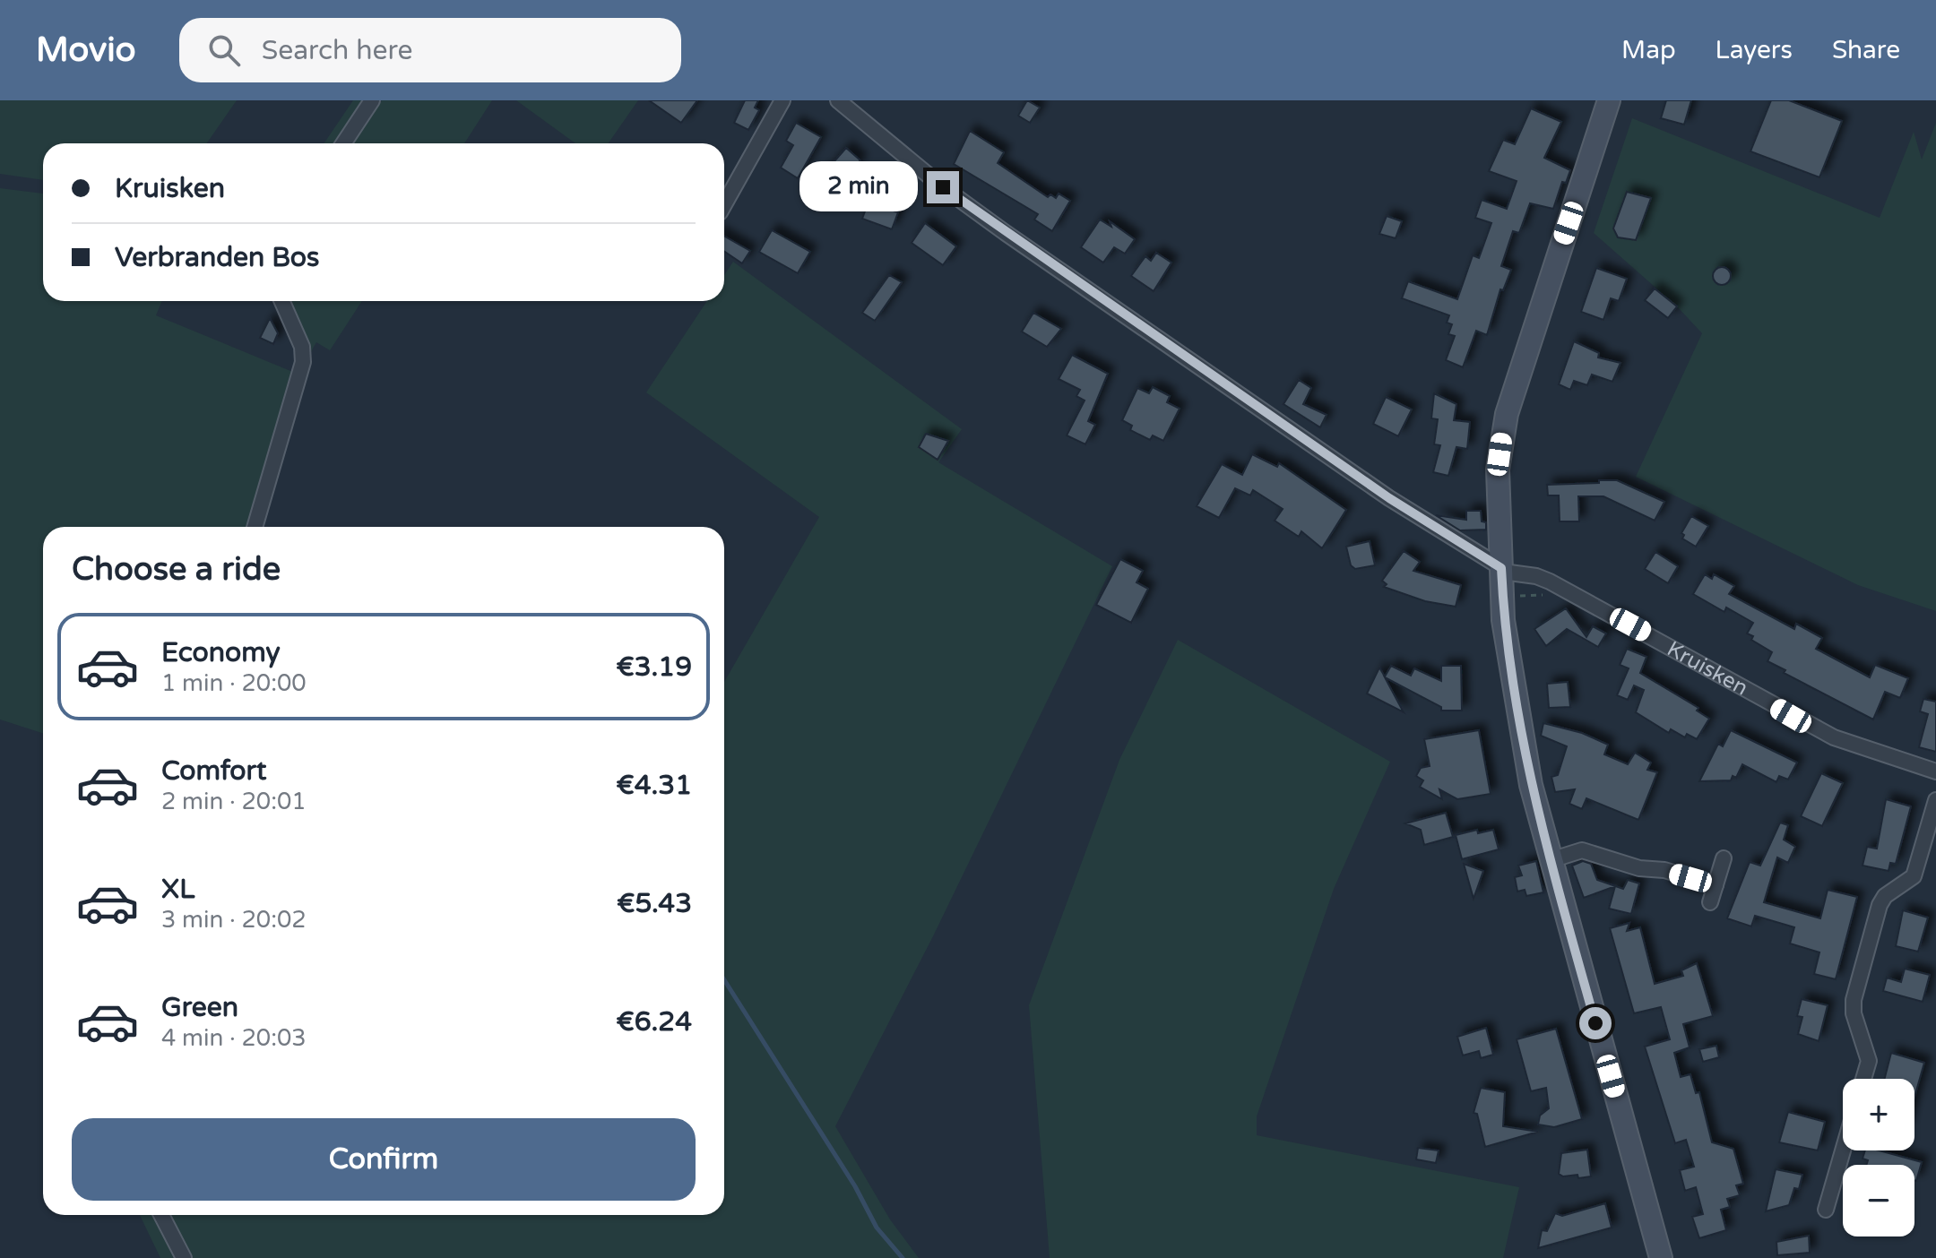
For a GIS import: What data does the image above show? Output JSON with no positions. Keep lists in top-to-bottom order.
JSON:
{
  "streets": {
    "street": ["Kruisken"]
  },
  "page": {
    "header": "Movio",
    "search": "Search here",
    "nav": ["Map", "Layers", "Share"],
    "banner": ["Kruisken", "Verbranden Bos"],
    "bubble": "2 min",
    "heading": "Choose a ride",
    "list": [
      {
        "name": "Economy",
        "note": "1 min · 20:00",
        "value": "€3.19"
      },
      {
        "name": "Comfort",
        "note": "2 min · 20:01",
        "value": "€4.31"
      },
      {
        "name": "XL",
        "note": "3 min · 20:02",
        "value": "€5.43"
      },
      {
        "name": "Green",
        "note": "4 min · 20:03",
        "value": "€6.24"
      }
    ],
    "map_buttons": ["+", "−"],
    "buttons": "Confirm"
  }
}
